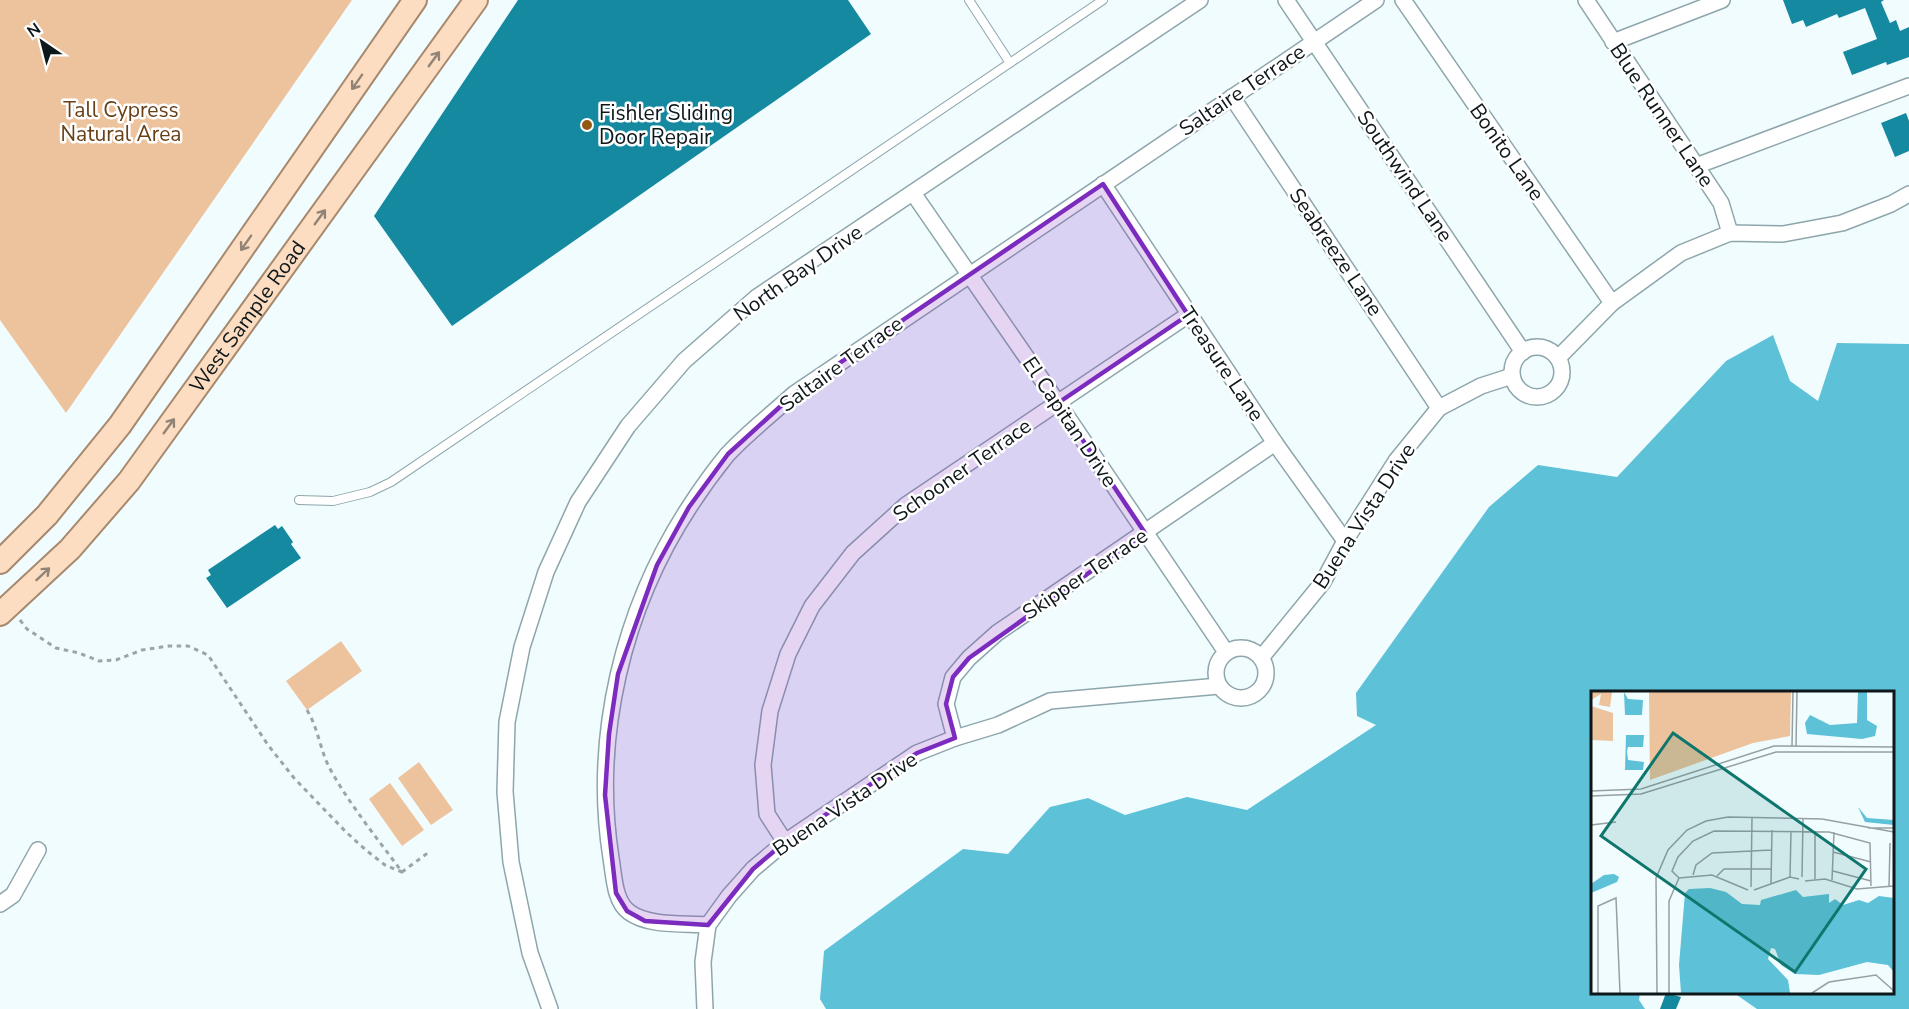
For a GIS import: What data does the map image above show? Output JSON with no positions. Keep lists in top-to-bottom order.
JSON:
{
  "streets": {
    "main road": ["West Sample Road"],
    "street": [
      "Saltaire Terrace",
      "Blue Runner Lane",
      "Bonito Lane",
      "Southwind Lane",
      "Seabreeze Lane",
      "North Bay Drive",
      "Treasure Lane",
      "El Capitan Drive",
      "Schooner Terrace",
      "Buena Vista Drive",
      "Skipper Terrace"
    ]
  },
  "crossings": [
    ["Saltaire Terrace", "Southwind Lane"],
    ["Saltaire Terrace", "Seabreeze Lane"],
    ["Saltaire Terrace", "Treasure Lane"],
    ["Saltaire Terrace", "El Capitan Drive"],
    ["Saltaire Terrace", "Buena Vista Drive"],
    ["Southwind Lane", "Buena Vista Drive"],
    ["Seabreeze Lane", "Buena Vista Drive"],
    ["North Bay Drive", "El Capitan Drive"],
    ["Treasure Lane", "Schooner Terrace"],
    ["Treasure Lane", "Buena Vista Drive"],
    ["Treasure Lane", "Skipper Terrace"],
    ["El Capitan Drive", "Schooner Terrace"],
    ["El Capitan Drive", "Buena Vista Drive"],
    ["El Capitan Drive", "Skipper Terrace"],
    ["Schooner Terrace", "Buena Vista Drive"],
    ["Buena Vista Drive", "Skipper Terrace"]
  ],
  "parks": ["Tall Cypress Natural Area"],
  "places": ["Fishler Sliding Door Repair"],
  "north": "top left"
}
